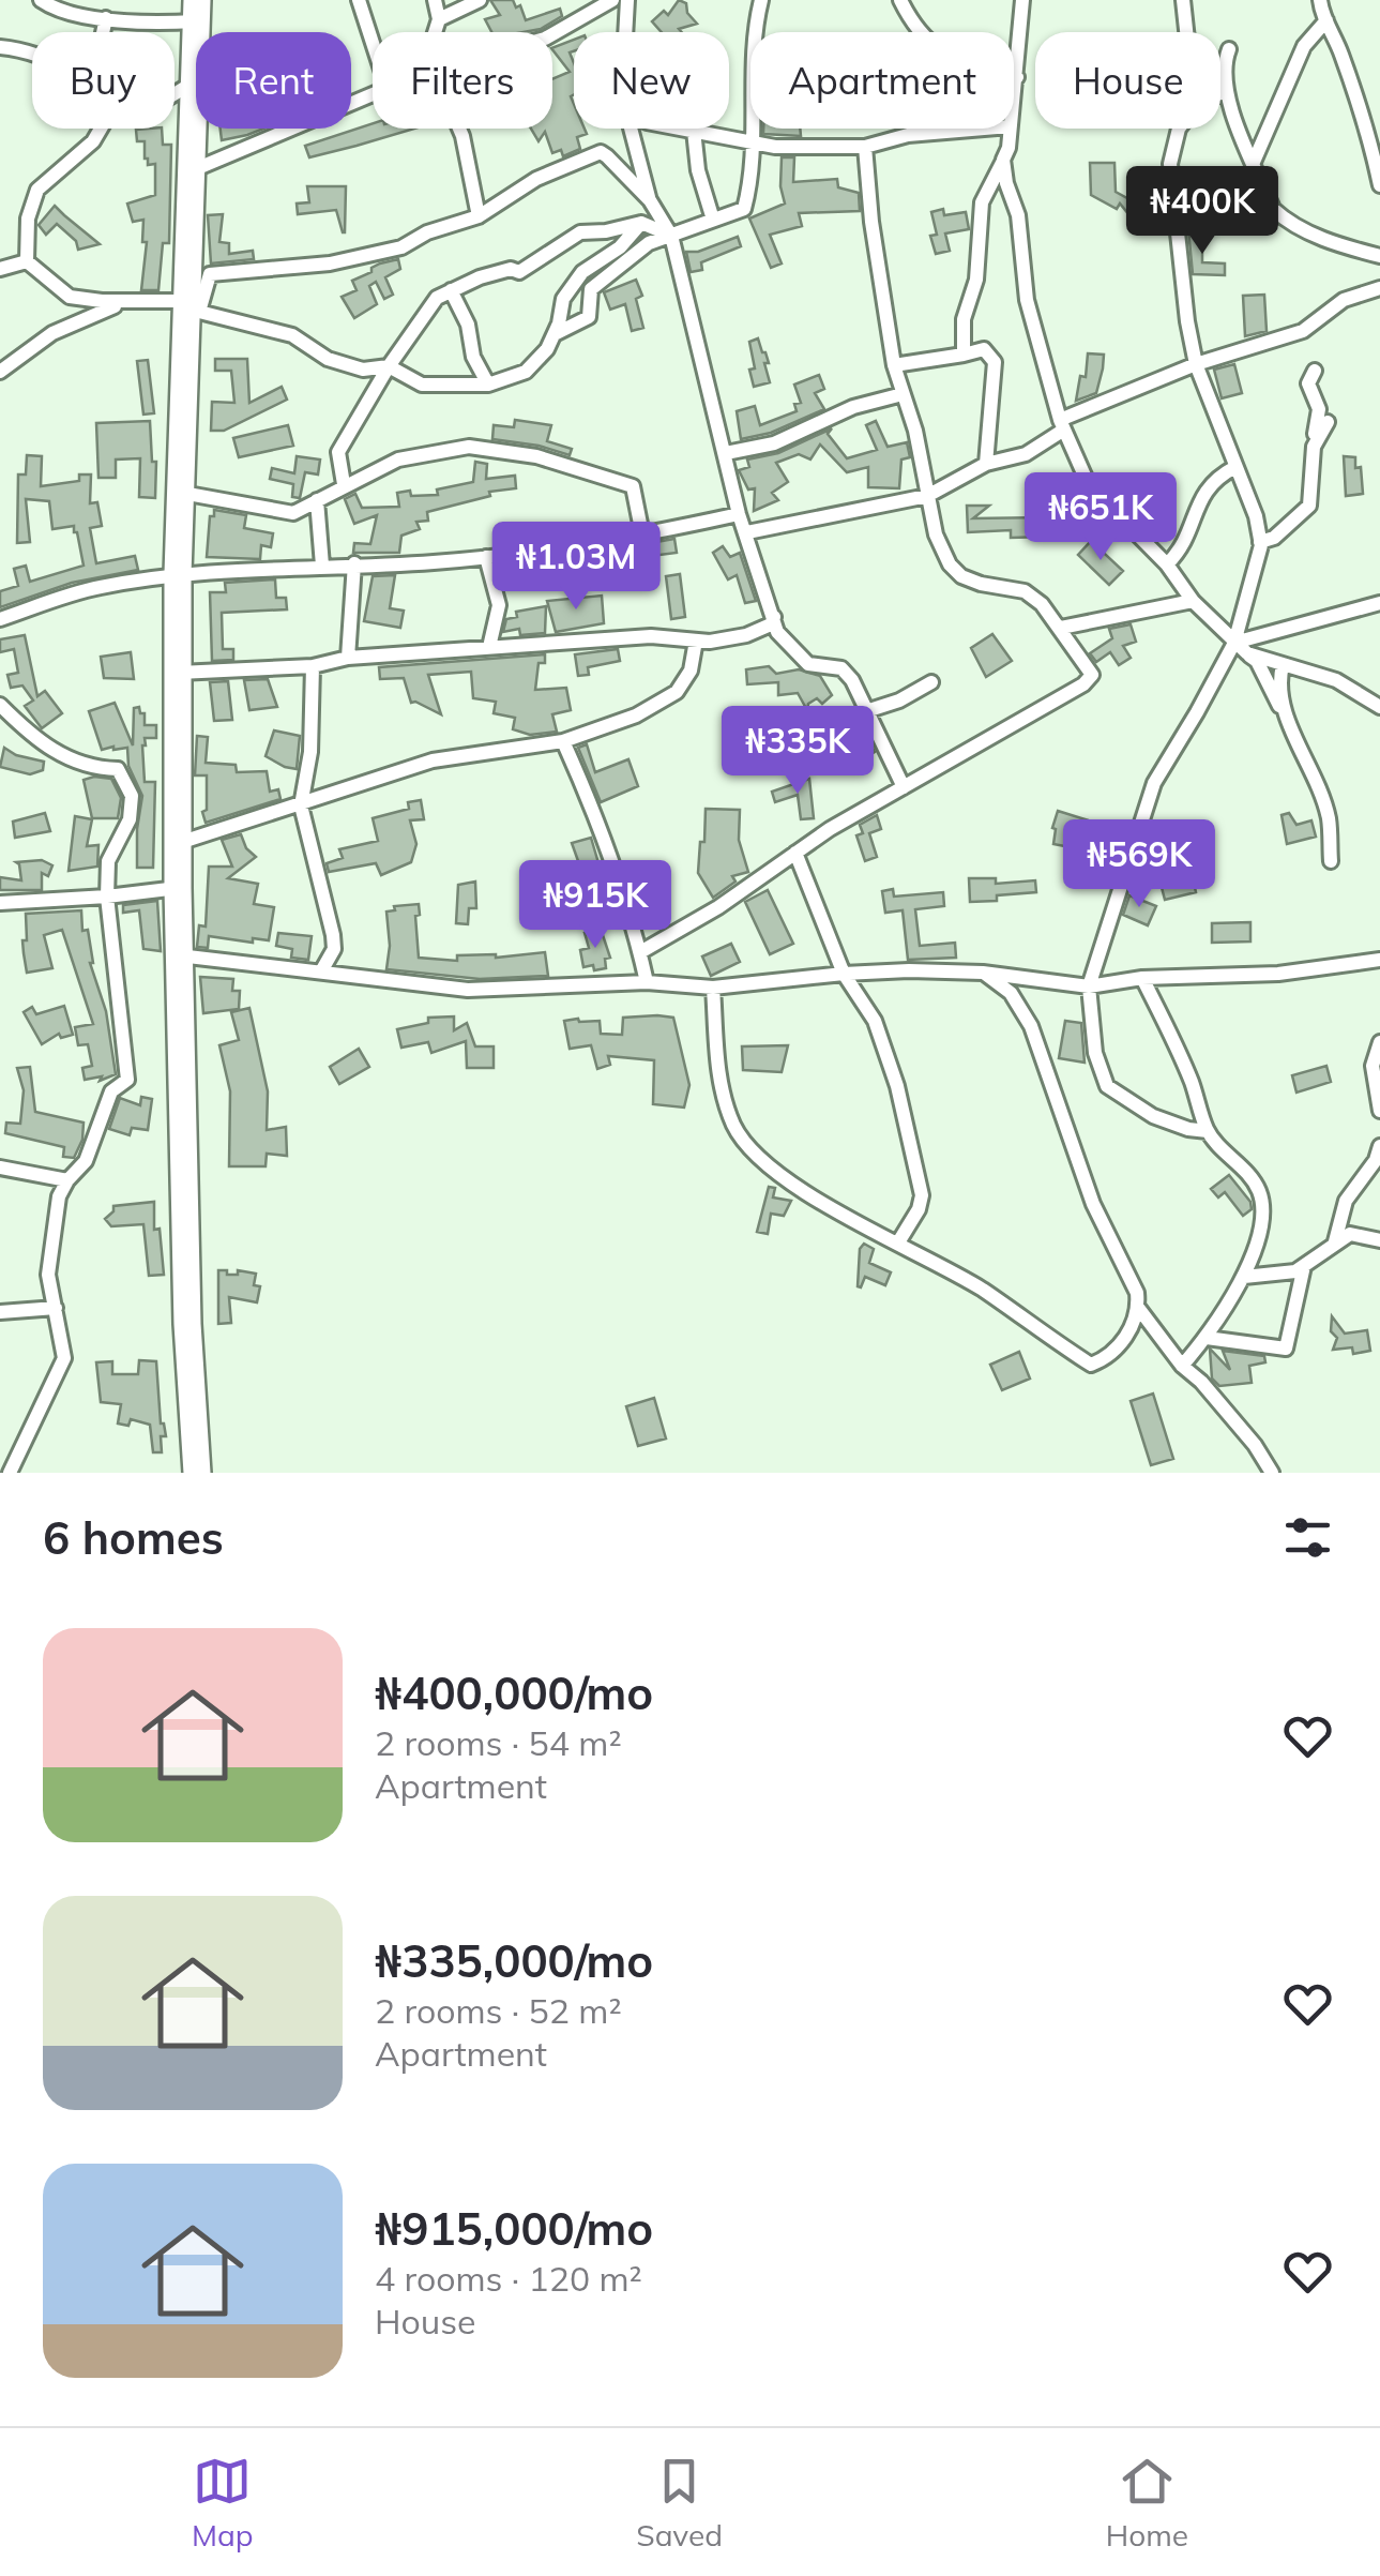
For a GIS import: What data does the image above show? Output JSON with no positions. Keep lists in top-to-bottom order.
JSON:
{
  "page": {
    "chip": [
      "Buy",
      "Rent",
      "Filters",
      "New",
      "Apartment",
      "House"
    ],
    "price": [
      "₦400K",
      "₦651K",
      "₦1.03M",
      "₦335K",
      "₦569K",
      "₦915K"
    ],
    "heading": "6 homes",
    "list": [
      {
        "name": "₦400,000/mo",
        "note": "2 rooms · 54 m² · Apartment"
      },
      {
        "name": "₦335,000/mo",
        "note": "2 rooms · 52 m² · Apartment"
      },
      {
        "name": "₦915,000/mo",
        "note": "4 rooms · 120 m² · House"
      }
    ],
    "tabs": ["Map", "Saved", "Home"]
  }
}
